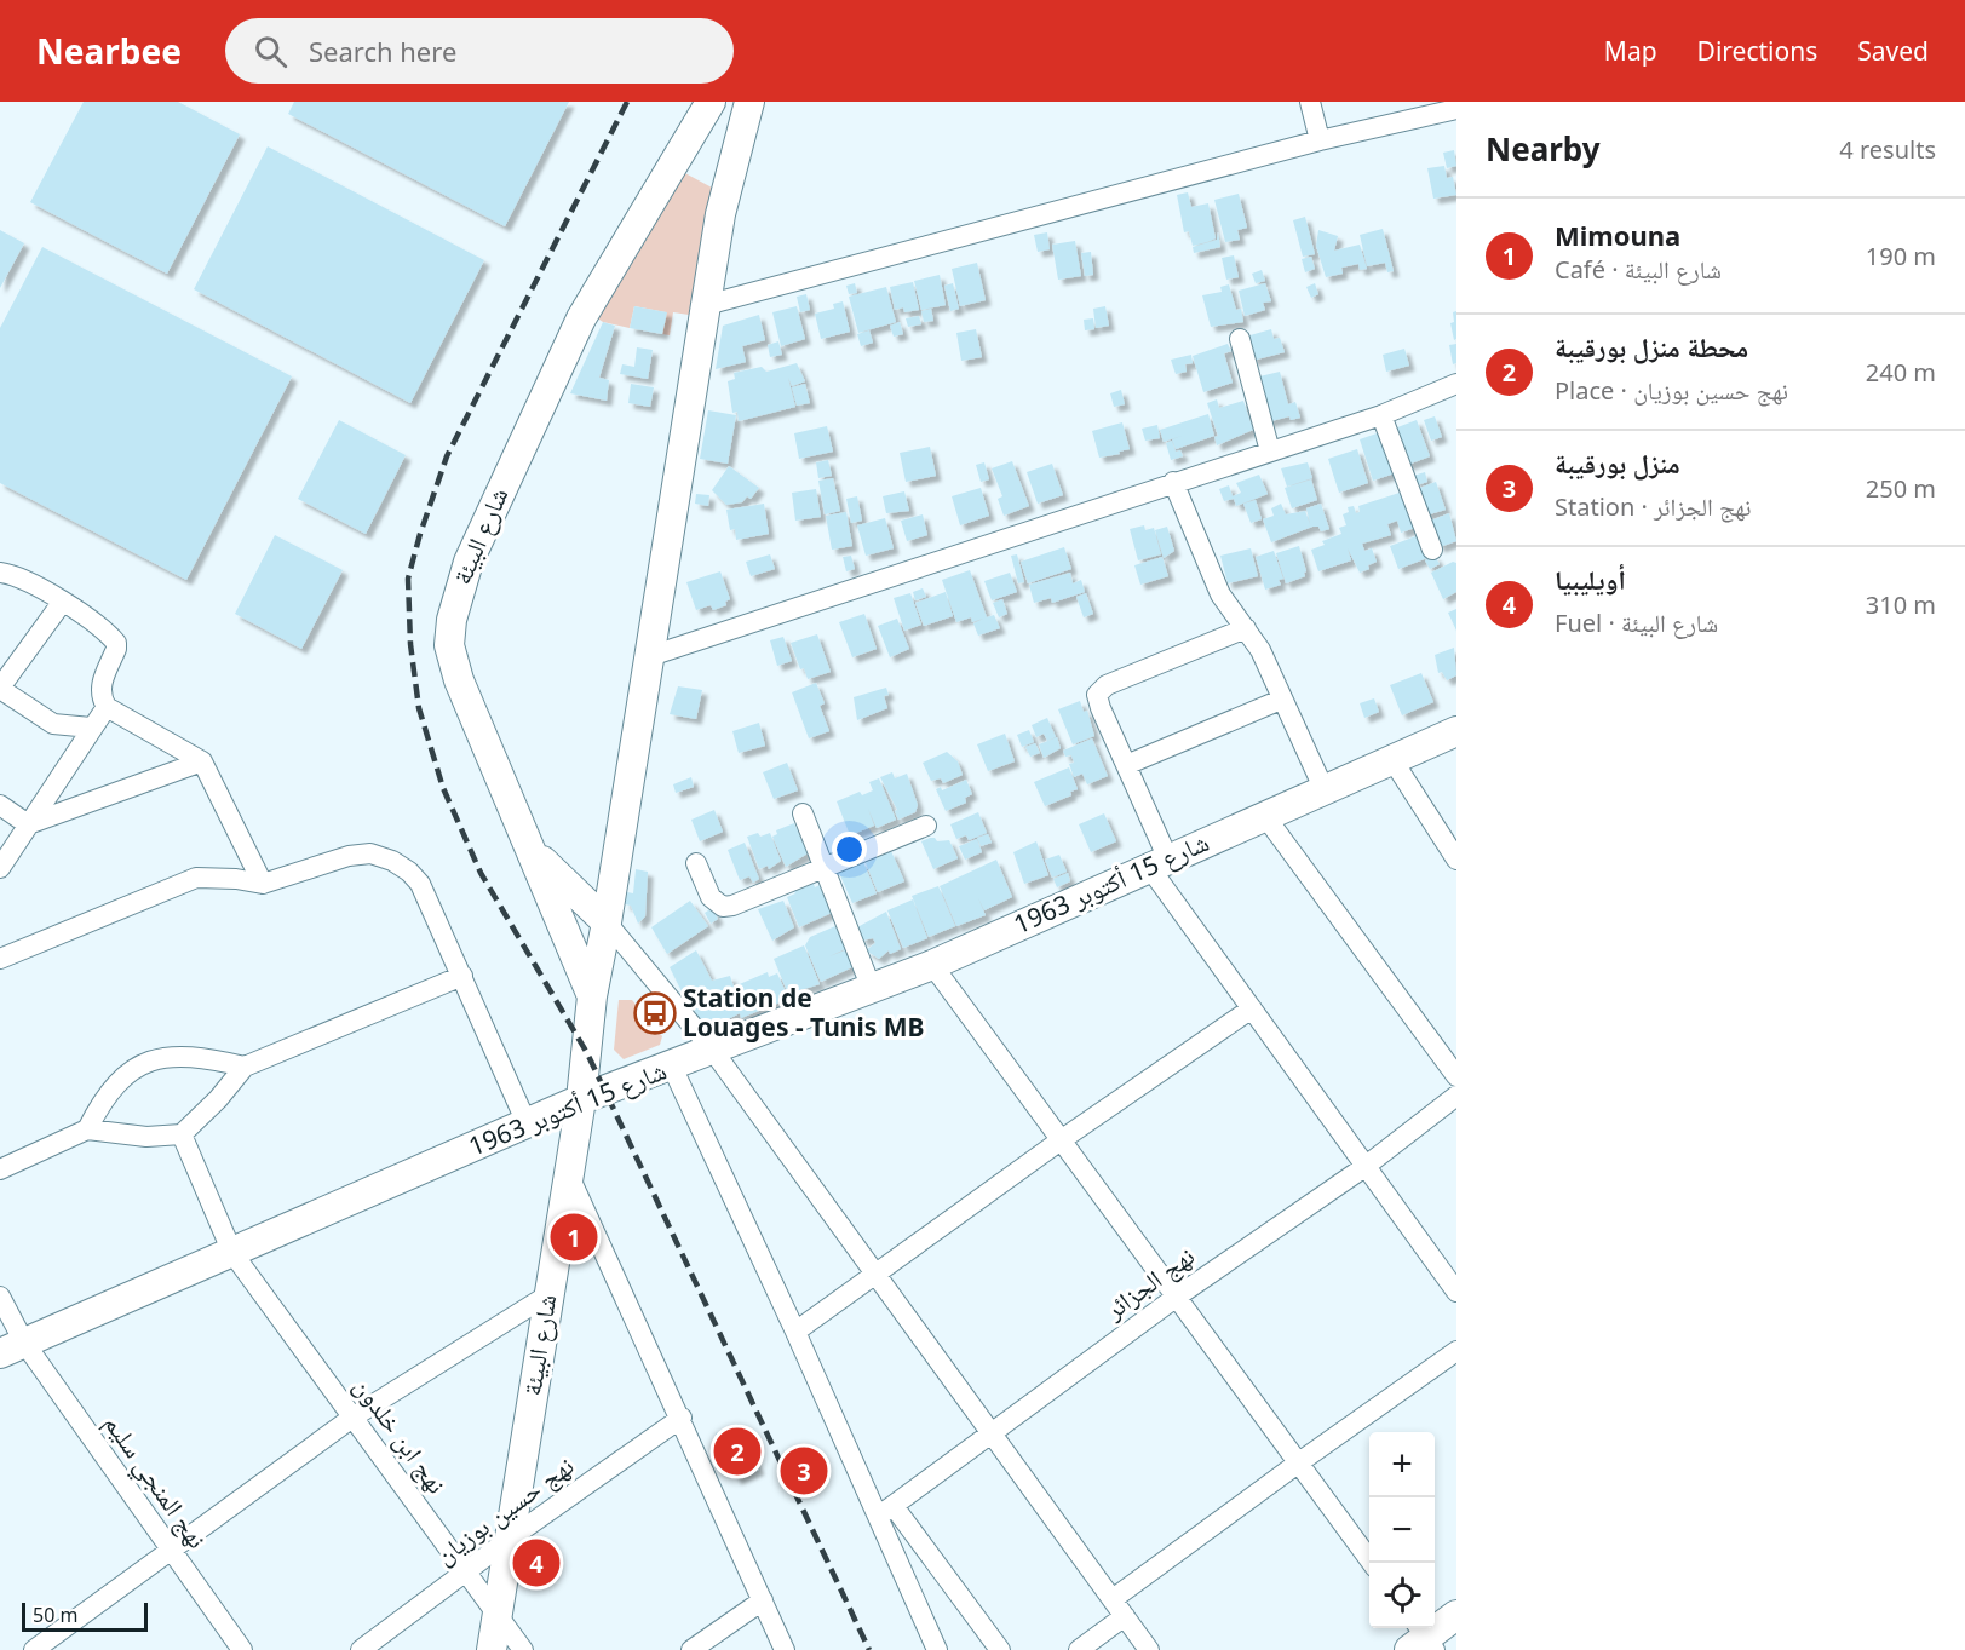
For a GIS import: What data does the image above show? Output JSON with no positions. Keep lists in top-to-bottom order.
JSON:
{
  "streets": {
    "main road": ["شارع البيئة", "شارع 15 أكتوبر 1963"],
    "street": [
      "نهج الجزائر",
      "نهج ابن خلدون",
      "نهج المنجي سليم",
      "نهج حسين بوزيان"
    ]
  },
  "crossings": [
    ["شارع البيئة", "شارع 15 أكتوبر 1963"],
    ["شارع البيئة", "نهج ابن خلدون"],
    ["شارع البيئة", "نهج حسين بوزيان"],
    ["شارع 15 أكتوبر 1963", "نهج ابن خلدون"],
    ["شارع 15 أكتوبر 1963", "نهج المنجي سليم"],
    ["نهج ابن خلدون", "نهج حسين بوزيان"]
  ],
  "places": {
    "bus stop": ["Station de Louages - Tunis MB"]
  },
  "scale_bar": "50 m",
  "page": {
    "header": "Nearbee",
    "search": "Search here",
    "nav": ["Map", "Directions", "Saved"],
    "heading": ["Nearby", "4 results"],
    "list": [
      {
        "mark": "1",
        "name": "Mimouna",
        "note": "Café · شارع البيئة",
        "value": "190 m"
      },
      {
        "mark": "2",
        "name": "محطة منزل بورقيبة",
        "note": "Place · نهج حسين بوزيان",
        "value": "240 m"
      },
      {
        "mark": "3",
        "name": "منزل بورقيبة",
        "note": "Station · نهج الجزائر",
        "value": "250 m"
      },
      {
        "mark": "4",
        "name": "أويليبيا",
        "note": "Fuel · شارع البيئة",
        "value": "310 m"
      }
    ],
    "pins": [
      "1",
      "2",
      "3",
      "4"
    ],
    "map_buttons": ["+", "−"],
    "scale": "50 m"
  }
}
